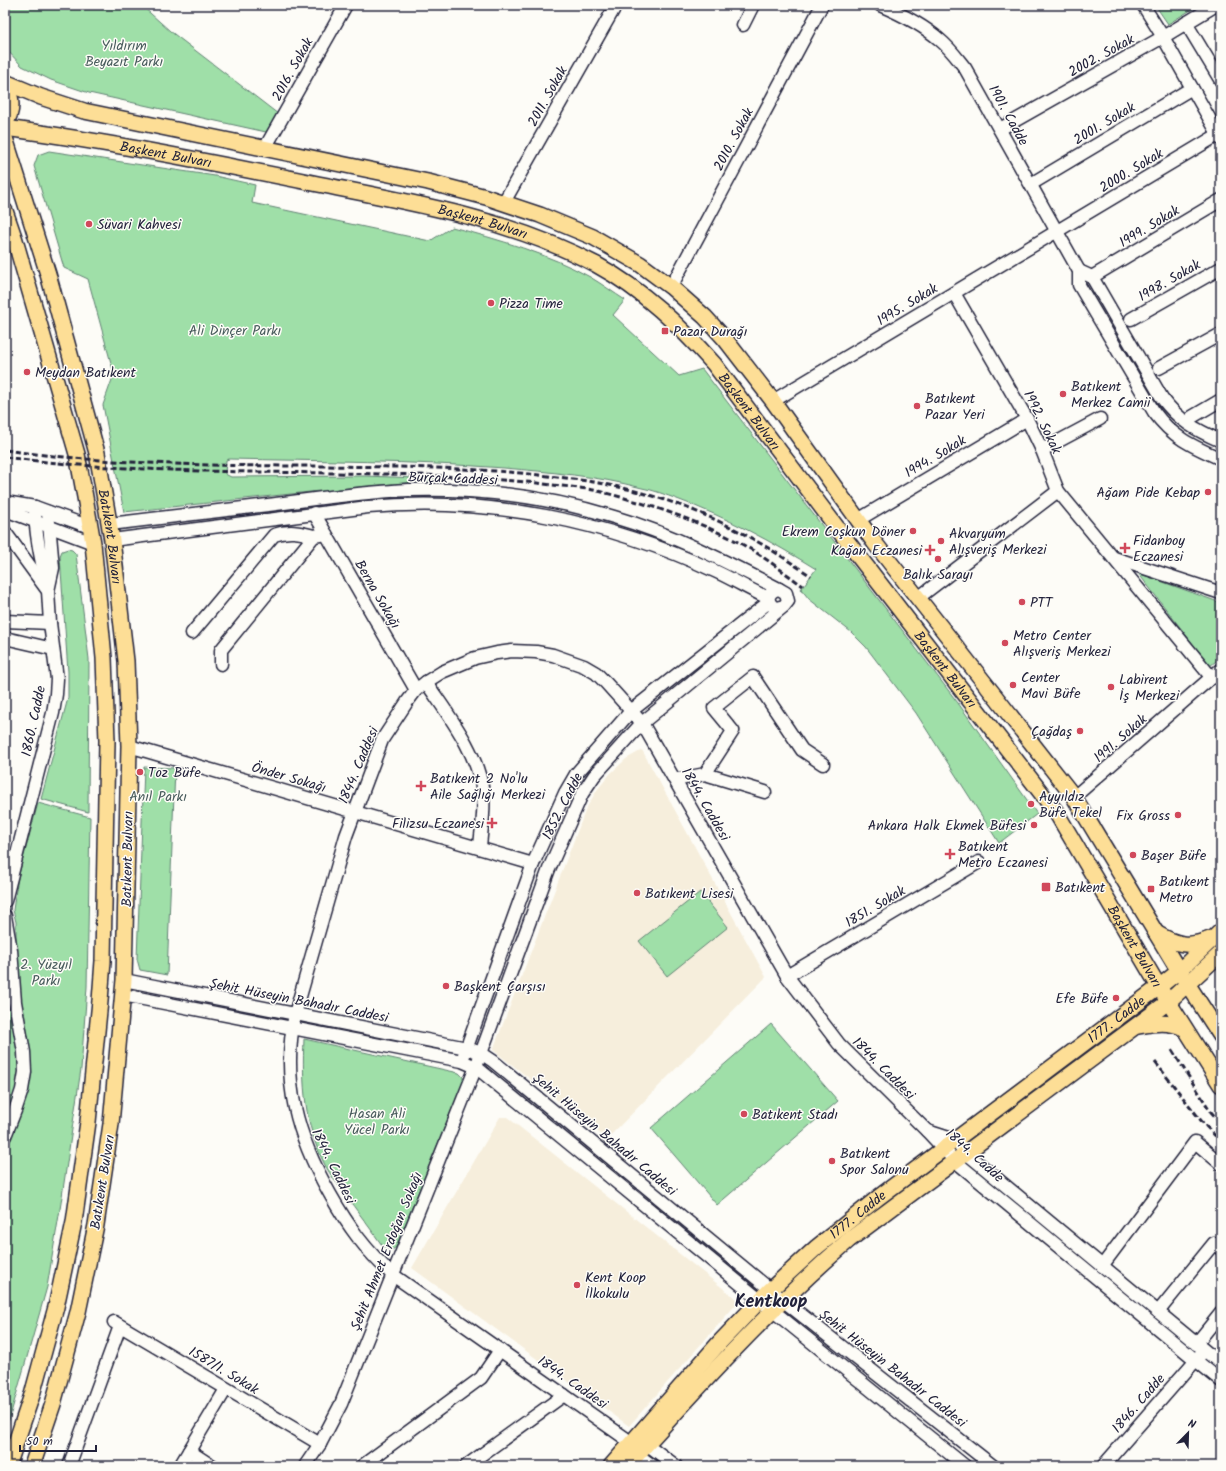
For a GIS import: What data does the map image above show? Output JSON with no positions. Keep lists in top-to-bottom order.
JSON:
{
  "streets": {
    "main road": ["Başkent Bulvarı", "Batıkent Bulvarı", "1777. Cadde"],
    "street": [
      "2002. Sokak",
      "2016. Sokak",
      "2011. Sokak",
      "1901. Cadde",
      "2001. Sokak",
      "2010. Sokak",
      "2000. Sokak",
      "1999. Sokak",
      "1998. Sokak",
      "1995. Sokak",
      "1992. Sokak",
      "1994. Sokak",
      "Burçak Caddesi",
      "Berna Sokağı",
      "1860. Cadde",
      "1991. Sokak",
      "1844. Caddesi",
      "Önder Sokağı",
      "1852. Cadde",
      "1851. Sokak",
      "Şehit Hüseyin Bahadır Caddesi",
      "1844. Cadde",
      "Şehit Ahmet Erdoğan Sokağı",
      "1587/1. Sokak",
      "1846. Cadde"
    ]
  },
  "crossings": [
    ["2002. Sokak", "1901. Cadde"],
    ["2016. Sokak", "Başkent Bulvarı"],
    ["2011. Sokak", "Başkent Bulvarı"],
    ["1901. Cadde", "2001. Sokak"],
    ["1901. Cadde", "2000. Sokak"],
    ["1901. Cadde", "1995. Sokak"],
    ["2010. Sokak", "Başkent Bulvarı"],
    ["Başkent Bulvarı", "1995. Sokak"],
    ["Başkent Bulvarı", "1994. Sokak"],
    ["Başkent Bulvarı", "1991. Sokak"],
    ["Başkent Bulvarı", "1777. Cadde"],
    ["2000. Sokak", "1995. Sokak"],
    ["1995. Sokak", "1992. Sokak"],
    ["1992. Sokak", "1994. Sokak"],
    ["1992. Sokak", "1991. Sokak"],
    ["Burçak Caddesi", "Batıkent Bulvarı"],
    ["Burçak Caddesi", "Berna Sokağı"],
    ["Burçak Caddesi", "1852. Cadde"],
    ["Batıkent Bulvarı", "Önder Sokağı"],
    ["Batıkent Bulvarı", "Şehit Hüseyin Bahadır Caddesi"],
    ["Berna Sokağı", "1844. Caddesi"],
    ["1844. Caddesi", "Önder Sokağı"],
    ["1844. Caddesi", "1852. Cadde"],
    ["1844. Caddesi", "1851. Sokak"],
    ["1844. Caddesi", "Şehit Hüseyin Bahadır Caddesi"],
    ["1844. Caddesi", "1777. Cadde"],
    ["1844. Caddesi", "1844. Cadde"],
    ["1844. Caddesi", "Şehit Ahmet Erdoğan Sokağı"],
    ["Önder Sokağı", "1852. Cadde"],
    ["1852. Cadde", "Şehit Hüseyin Bahadır Caddesi"],
    ["1852. Cadde", "Şehit Ahmet Erdoğan Sokağı"],
    ["Şehit Hüseyin Bahadır Caddesi", "1777. Cadde"],
    ["Şehit Hüseyin Bahadır Caddesi", "Şehit Ahmet Erdoğan Sokağı"],
    ["1777. Cadde", "1844. Cadde"],
    ["1844. Cadde", "1846. Cadde"],
    ["Şehit Ahmet Erdoğan Sokağı", "1587/1. Sokak"]
  ],
  "districts": ["Kentkoop"],
  "parks": [
    "Yıldırım Beyazıt Parkı",
    "Ali Dinçer Parkı",
    "Anıl Parkı",
    "2. Yüzyıl Parkı",
    "Hasan Ali Yücel Parkı"
  ],
  "places": {
    "other": [
      "Süvari Kahvesi",
      "Pizza Time",
      "Meydan Batıkent",
      "Batıkent Merkez Camii",
      "Batıkent Pazar Yeri",
      "Ağam Pide Kebap",
      "Ekrem Coşkun Döner",
      "Akvaryum Alışveriş Merkezi",
      "Balık Sarayı",
      "PTT",
      "Metro Center Alışveriş Merkezi",
      "Center Mavi Büfe",
      "Labirent İş Merkezi",
      "Çağdaş",
      "Toz Büfe",
      "Ayyıldız Büfe Tekel",
      "Fix Gross",
      "Ankara Halk Ekmek Büfesi",
      "Başer Büfe",
      "Batıkent Lisesi",
      "Başkent Çarşısı",
      "Efe Büfe",
      "Batıkent Stadı",
      "Batıkent Spor Salonu",
      "Kent Koop İlkokulu"
    ],
    "transit": ["Pazar Durağı", "Batıkent", "Batıkent Metro"],
    "health": [
      "Fidanboy Eczanesi",
      "Kağan Eczanesi",
      "Batıkent 2 No'lu Aile Sağlığı Merkezi",
      "Filizsu Eczanesi",
      "Batıkent Metro Eczanesi"
    ]
  },
  "scale_bar": "50 m",
  "north": "top right"
}
